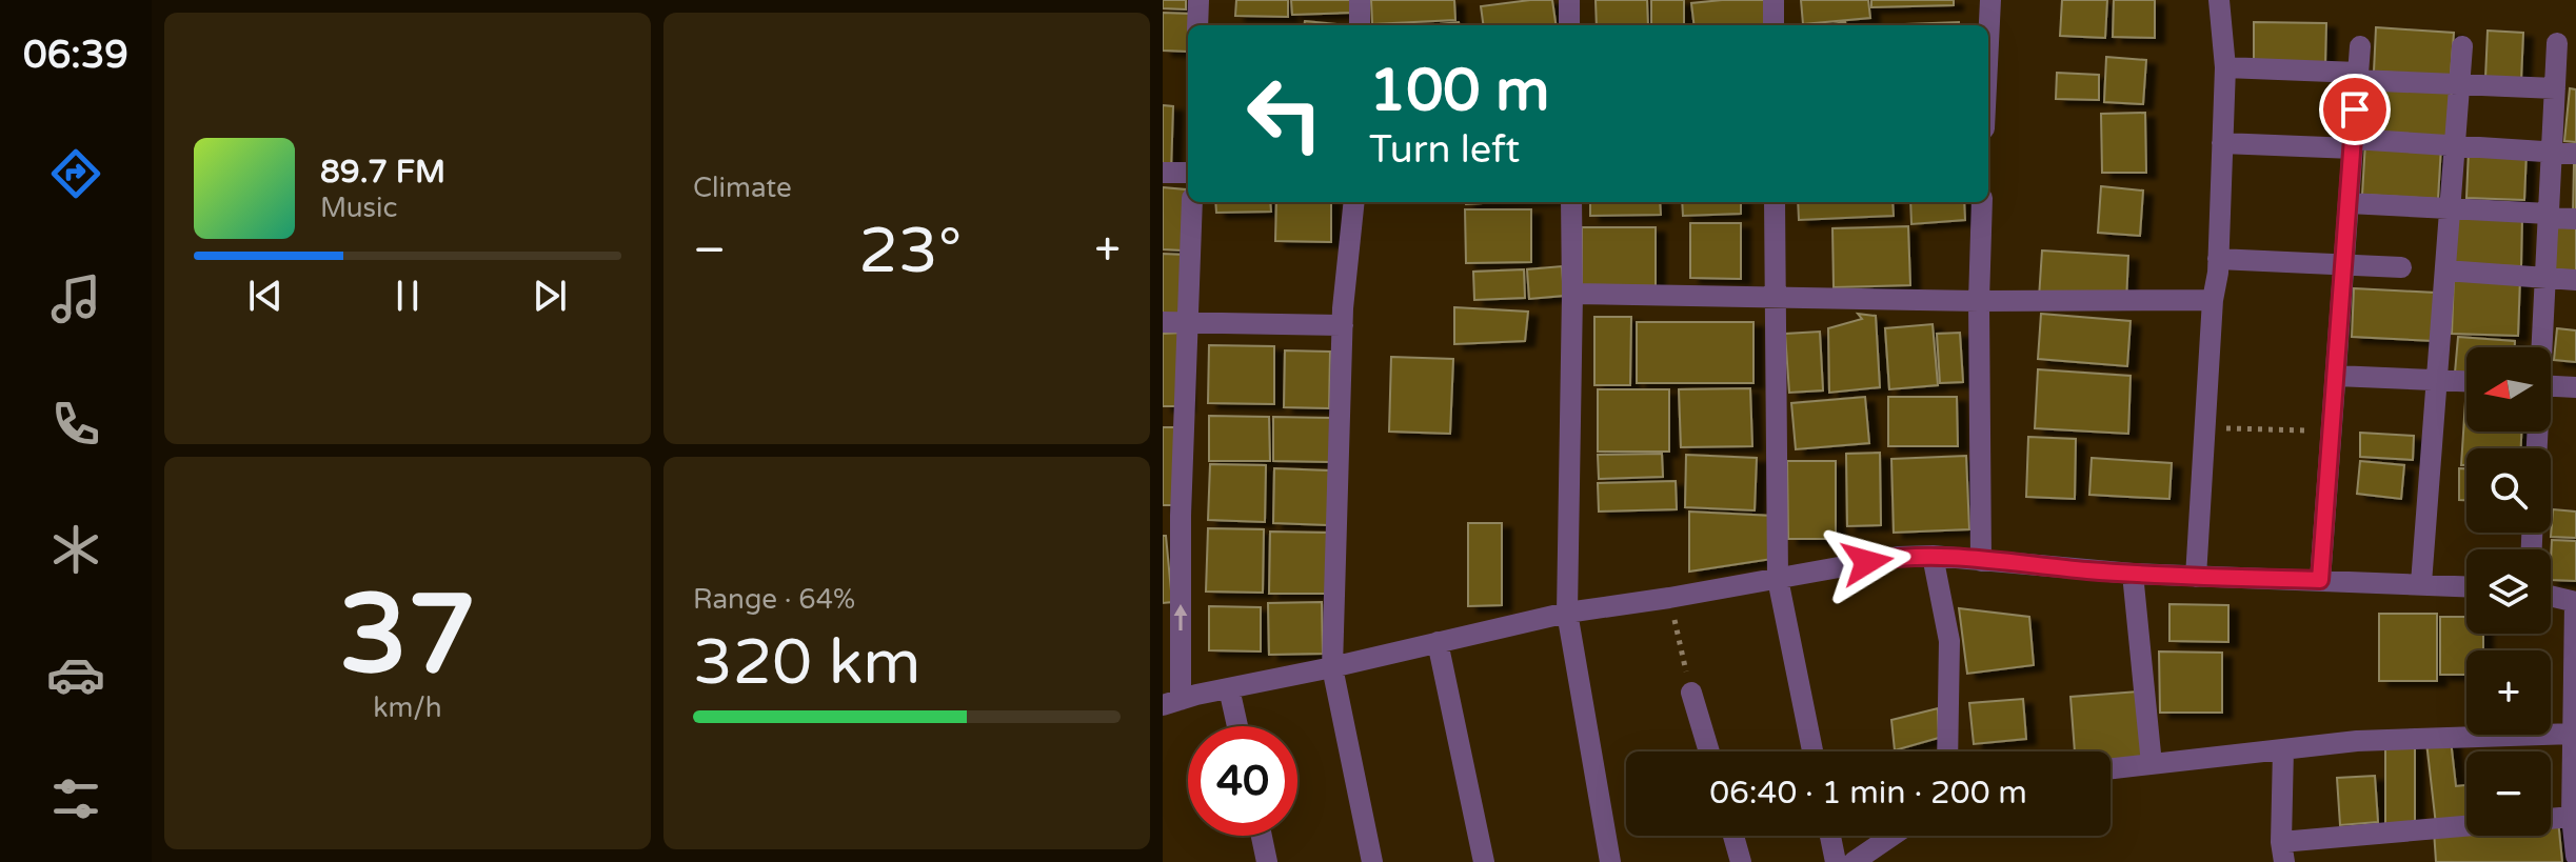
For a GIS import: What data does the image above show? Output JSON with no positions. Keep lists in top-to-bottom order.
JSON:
{
  "north": "left",
  "page": {
    "tabs": "06:39",
    "tile": [
      "Climate",
      ["37", "km/h"],
      ["Range · 64%", "320 km"]
    ],
    "turn": ["100 m", "Turn left"],
    "song": ["89.7 FM", "Music"],
    "heat": ["−", "23°", "+"],
    "map_buttons": ["+", "−"],
    "limit": "40",
    "trip": "06:40 · 1 min · 200 m"
  }
}
